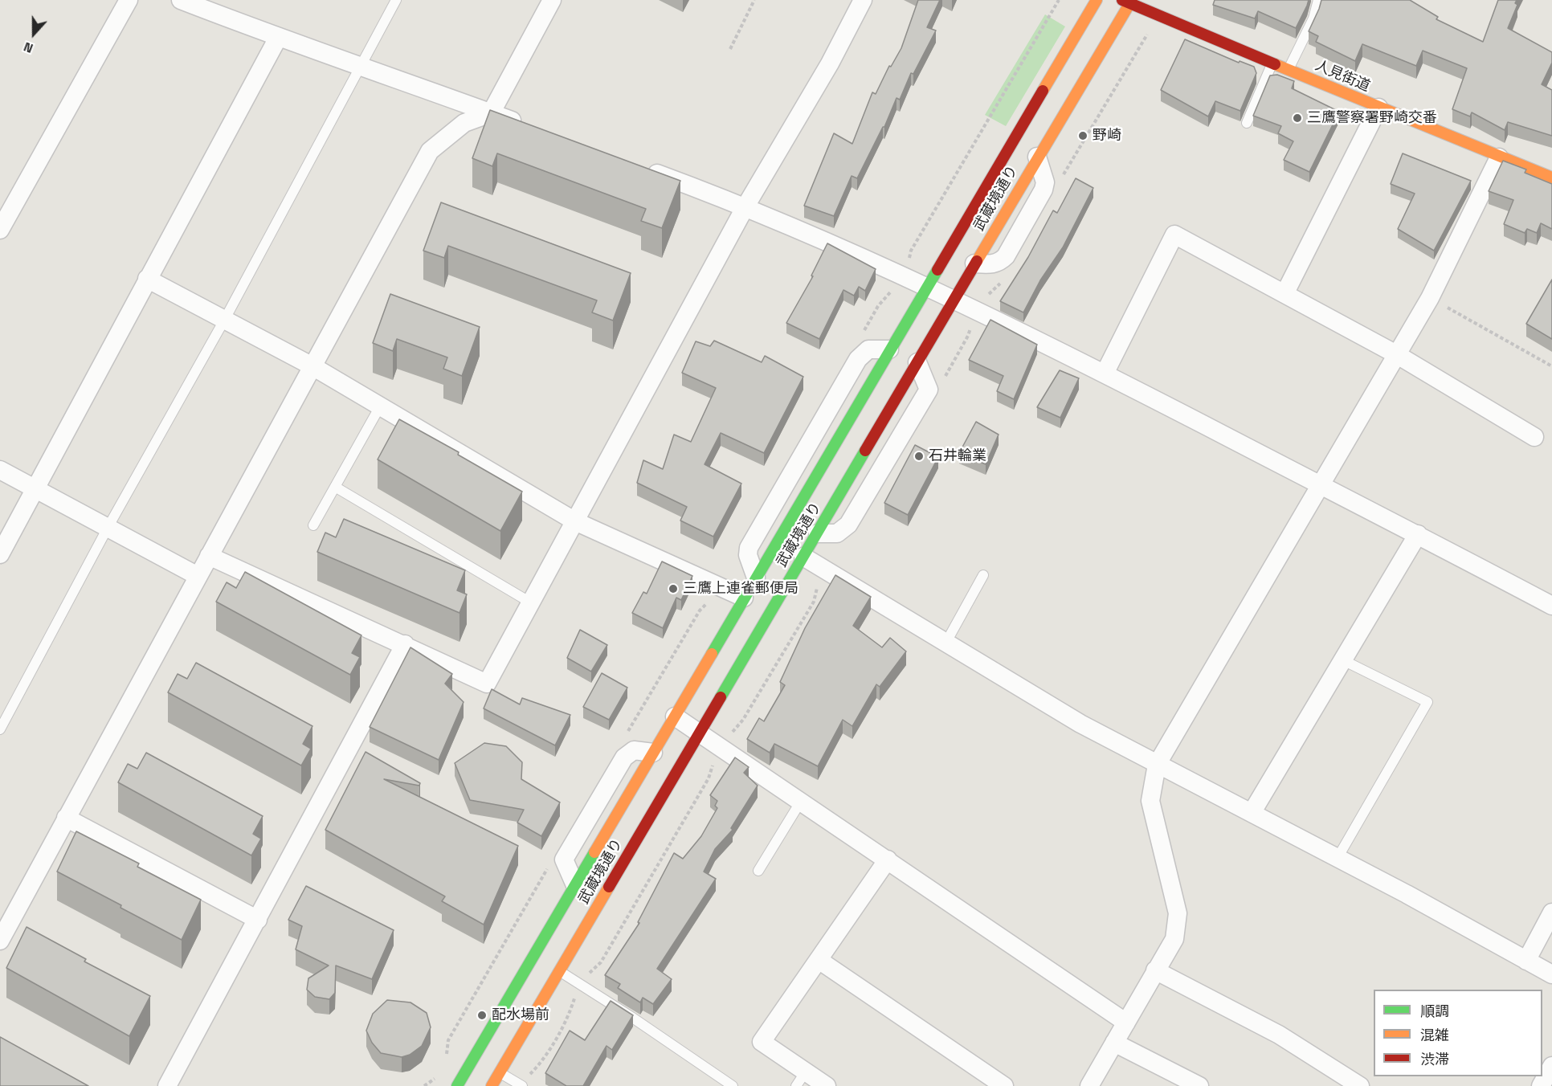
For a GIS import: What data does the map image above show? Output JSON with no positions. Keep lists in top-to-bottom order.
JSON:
{
  "streets": {
    "main road": ["人見街道", "武蔵境通り"]
  },
  "crossings": [
    ["人見街道", "武蔵境通り"]
  ],
  "places": [
    "三鷹警察署野崎交番",
    "野崎",
    "石井輪業",
    "三鷹上連雀郵便局",
    "配水場前"
  ],
  "legend": ["順調", "混雑", "渋滞"],
  "north": "bottom"
}
